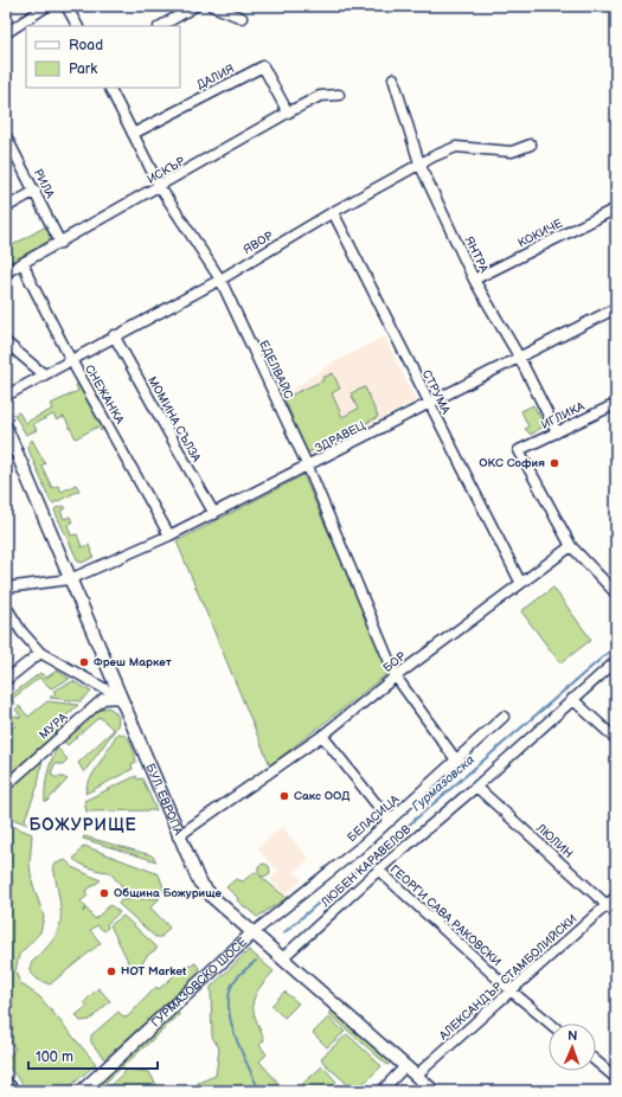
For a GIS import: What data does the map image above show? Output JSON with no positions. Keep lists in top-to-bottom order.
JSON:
{
  "streets": {
    "street": [
      "ДАЛИЯ",
      "ИСКЪР",
      "РИЛА",
      "КОКИЧЕ",
      "ЯВОР",
      "ЯНТРА",
      "ЕДЕЛВАЙС",
      "СТРУМА",
      "СНЕЖАНКА",
      "ИГЛИКА",
      "МОМИНА СЪЛЗА",
      "ЗДРАВЕЦ",
      "БОР",
      "МУРА",
      "БУЛ. ЕВРОПА",
      "БЕЛАСИЦА",
      "ЛЮЛИН",
      "ЛЮБЕН КАРАВЕЛОВ",
      "ГЕОРГИ САВА РАКОВСКИ",
      "АЛЕКСАНДЪР СТАМБОЛИЙСКИ",
      "ГУРМАЗОВСКО ШОСЕ"
    ]
  },
  "crossings": [
    ["ДАЛИЯ", "ИСКЪР"],
    ["ДАЛИЯ", "ЕДЕЛВАЙС"],
    ["ИСКЪР", "РИЛА"],
    ["ИСКЪР", "ЕДЕЛВАЙС"],
    ["ИСКЪР", "СНЕЖАНКА"],
    ["КОКИЧЕ", "ЯНТРА"],
    ["ЯВОР", "ЯНТРА"],
    ["ЯВОР", "ЕДЕЛВАЙС"],
    ["ЯВОР", "СТРУМА"],
    ["ЯВОР", "СНЕЖАНКА"],
    ["ЯВОР", "МОМИНА СЪЛЗА"],
    ["ЯНТРА", "ИГЛИКА"],
    ["ЯНТРА", "ЗДРАВЕЦ"],
    ["ЕДЕЛВАЙС", "ЗДРАВЕЦ"],
    ["ЕДЕЛВАЙС", "БОР"],
    ["ЕДЕЛВАЙС", "БЕЛАСИЦА"],
    ["СТРУМА", "ЗДРАВЕЦ"],
    ["СТРУМА", "БОР"],
    ["СНЕЖАНКА", "ЗДРАВЕЦ"],
    ["ИГЛИКА", "БОР"],
    ["МОМИНА СЪЛЗА", "ЗДРАВЕЦ"],
    ["ЗДРАВЕЦ", "БУЛ. ЕВРОПА"],
    ["БОР", "БУЛ. ЕВРОПА"],
    ["МУРА", "БУЛ. ЕВРОПА"],
    ["БУЛ. ЕВРОПА", "БЕЛАСИЦА"],
    ["БУЛ. ЕВРОПА", "ЛЮБЕН КАРАВЕЛОВ"],
    ["БУЛ. ЕВРОПА", "АЛЕКСАНДЪР СТАМБОЛИЙСКИ"],
    ["БУЛ. ЕВРОПА", "ГУРМАЗОВСКО ШОСЕ"],
    ["БЕЛАСИЦА", "ГУРМАЗОВСКО ШОСЕ"],
    ["ЛЮЛИН", "ЛЮБЕН КАРАВЕЛОВ"],
    ["ЛЮЛИН", "АЛЕКСАНДЪР СТАМБОЛИЙСКИ"],
    ["ЛЮБЕН КАРАВЕЛОВ", "ГЕОРГИ САВА РАКОВСКИ"],
    ["ГЕОРГИ САВА РАКОВСКИ", "АЛЕКСАНДЪР СТАМБОЛИЙСКИ"]
  ],
  "districts": ["БОЖУРИЩЕ"],
  "water": ["Гурмазовска"],
  "places": [
    "ОКС София",
    "Фреш Маркет",
    "Сакс ООД",
    "Община Божурище",
    "HOT Market"
  ],
  "legend": ["Road", "Park"],
  "scale_bar": "100 m",
  "north": "top"
}
